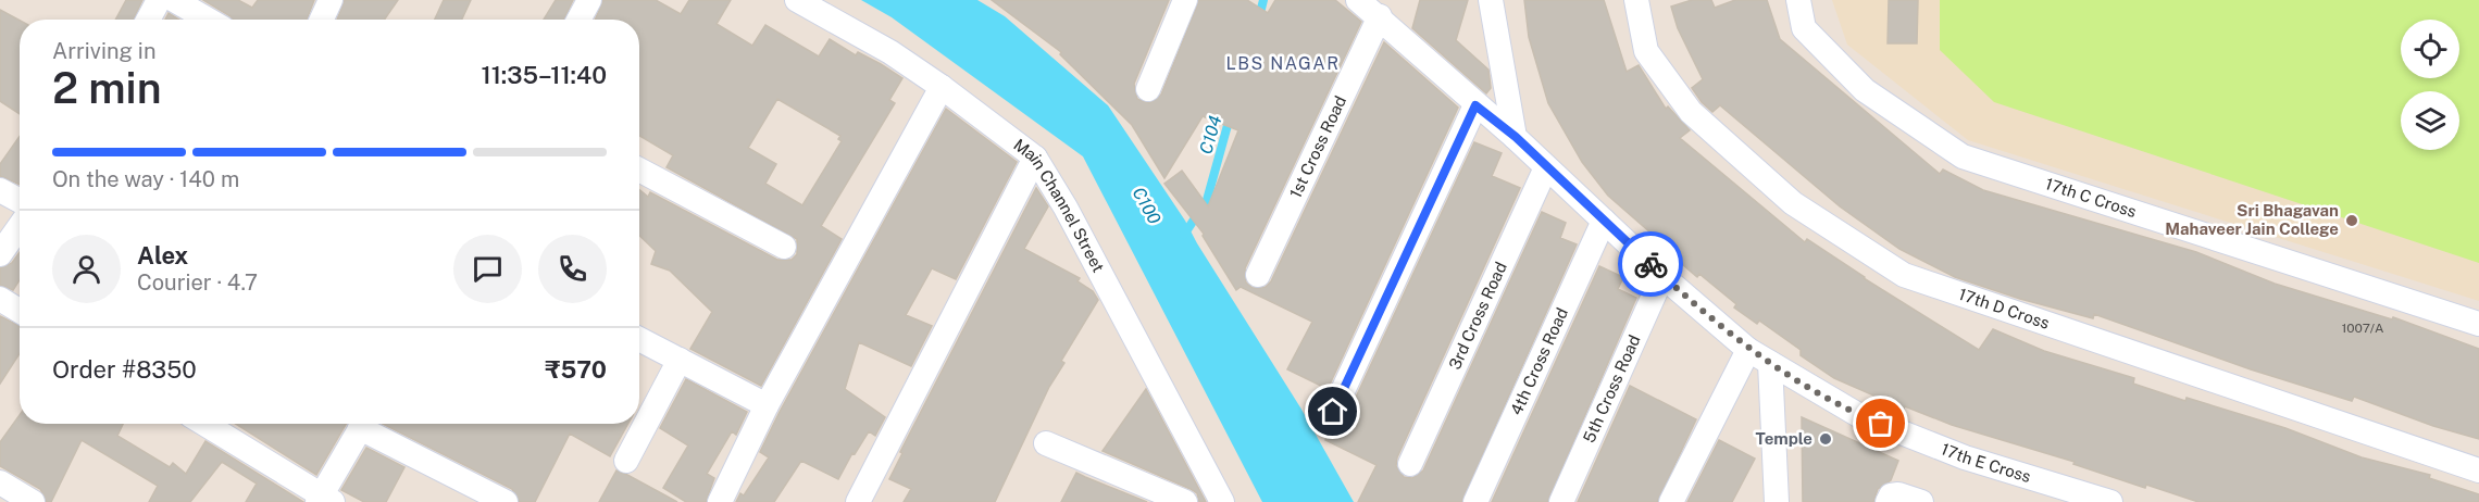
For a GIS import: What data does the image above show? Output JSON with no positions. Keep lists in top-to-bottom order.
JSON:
{
  "streets": {
    "street": [
      "1st Cross Road",
      "17th C Cross",
      "Main Channel Street",
      "17th D Cross",
      "3rd Cross Road",
      "4th Cross Road",
      "5th Cross Road",
      "17th E Cross"
    ]
  },
  "crossings": [
    ["1st Cross Road", "17th E Cross"],
    ["3rd Cross Road", "17th E Cross"],
    ["4th Cross Road", "17th E Cross"],
    ["5th Cross Road", "17th E Cross"]
  ],
  "districts": ["LBS NAGAR"],
  "water": ["C104", "C100"],
  "places": ["Sri Bhagavan Mahaveer Jain College", "Temple"],
  "house_numbers": ["1007/A"],
  "page": {
    "heading": ["2 min", "Arriving in", "11:35–11:40"],
    "panel": [
      "Alex",
      "Courier · 4.7",
      "Order #8350",
      "₹570"
    ],
    "bar": "On the way · 140 m"
  }
}
